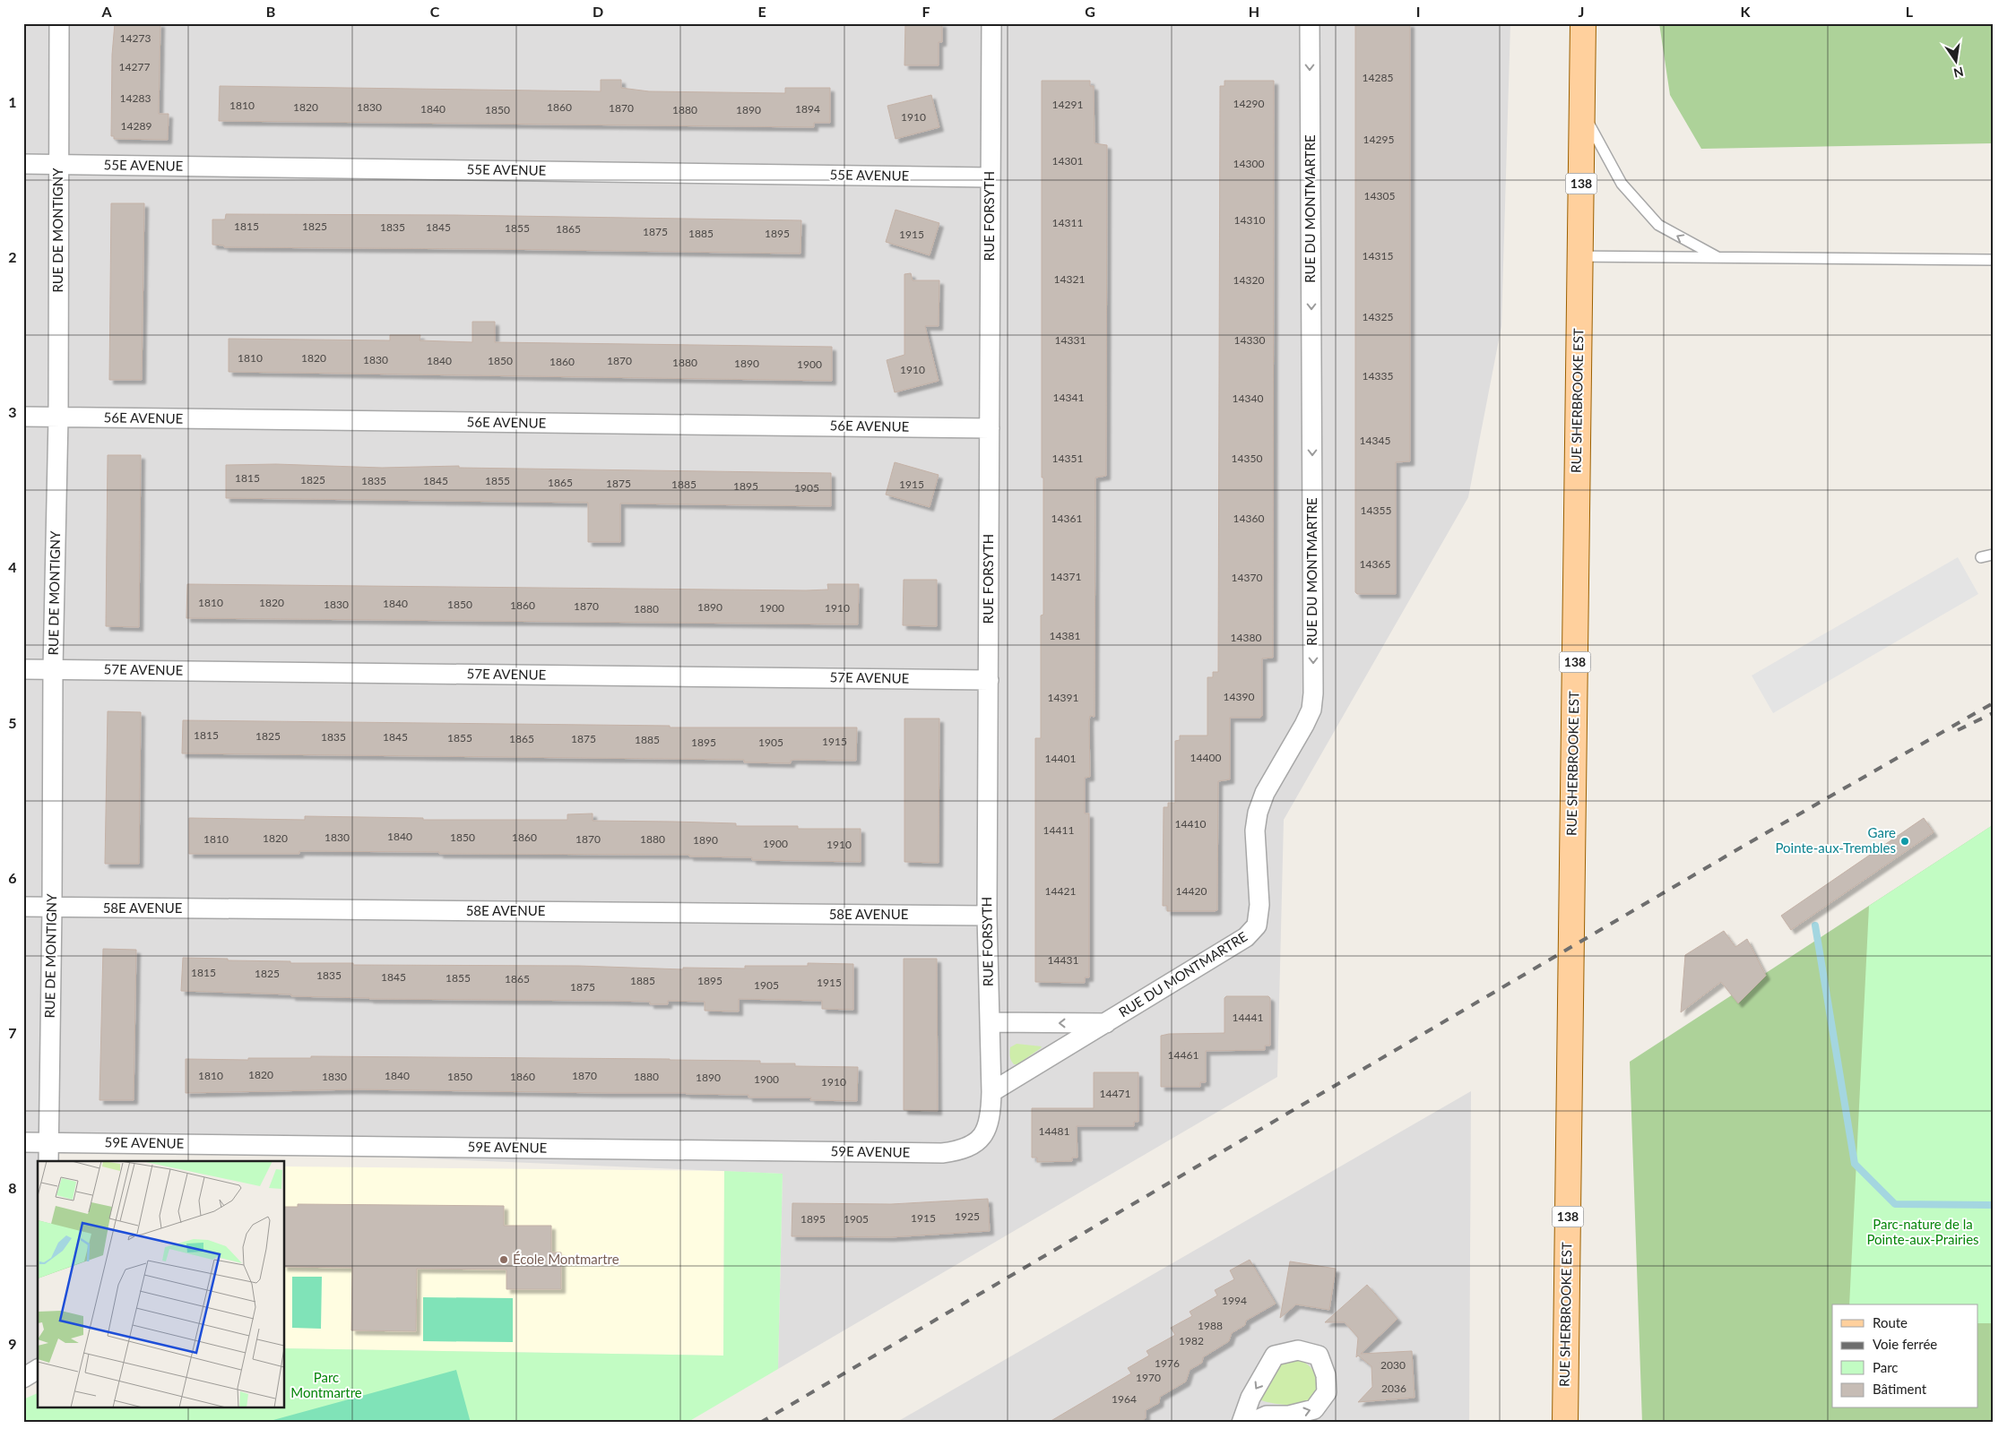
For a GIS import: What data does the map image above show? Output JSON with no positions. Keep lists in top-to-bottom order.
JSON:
{
  "streets": {
    "main road": ["138", "RUE SHERBROOKE EST"],
    "street": [
      "55E AVENUE",
      "RUE DU MONTMARTRE",
      "RUE FORSYTH",
      "RUE DE MONTIGNY",
      "56E AVENUE",
      "57E AVENUE",
      "58E AVENUE",
      "59E AVENUE"
    ]
  },
  "crossings": [
    ["55E AVENUE", "RUE FORSYTH"],
    ["55E AVENUE", "RUE DE MONTIGNY"],
    ["RUE DU MONTMARTRE", "RUE FORSYTH"],
    ["RUE FORSYTH", "56E AVENUE"],
    ["RUE FORSYTH", "57E AVENUE"],
    ["RUE FORSYTH", "58E AVENUE"],
    ["RUE FORSYTH", "59E AVENUE"],
    ["RUE DE MONTIGNY", "56E AVENUE"],
    ["RUE DE MONTIGNY", "57E AVENUE"],
    ["RUE DE MONTIGNY", "58E AVENUE"],
    ["RUE DE MONTIGNY", "59E AVENUE"]
  ],
  "one_way": ["RUE DU MONTMARTRE"],
  "parks": ["Parc-nature de la Pointe-aux-Prairies", "Parc Montmartre"],
  "places": ["Gare Pointe-aux-Trembles", "École Montmartre"],
  "house_numbers": [
    "14273",
    "14277",
    "14285",
    "14283",
    "14290",
    "14291",
    "1810",
    "1820",
    "1830",
    "1860",
    "1870",
    "1840",
    "1894",
    "1850",
    "1880",
    "1890",
    "1910",
    "14289",
    "14295",
    "14301",
    "14300",
    "14305",
    "14310",
    "14311",
    "1815",
    "1825",
    "1835",
    "1845",
    "1855",
    "1865",
    "1875",
    "1885",
    "1895",
    "1915",
    "14315",
    "14321",
    "14320",
    "14325",
    "14331",
    "14330",
    "1810",
    "1820",
    "1830",
    "1840",
    "1850",
    "1870",
    "1860",
    "1880",
    "1890",
    "1900",
    "1910",
    "14335",
    "14341",
    "14340",
    "14345",
    "14351",
    "14350",
    "1815",
    "1825",
    "1835",
    "1845",
    "1855",
    "1865",
    "1875",
    "1885",
    "1915",
    "1895",
    "1905",
    "14355",
    "14361",
    "14360",
    "14365",
    "14371",
    "14370",
    "1810",
    "1820",
    "1840",
    "1830",
    "1850",
    "1860",
    "1870",
    "1890",
    "1900",
    "1910",
    "1880",
    "14381",
    "14380",
    "14390",
    "14391",
    "1815",
    "1825",
    "1835",
    "1845",
    "1855",
    "1865",
    "1875",
    "1885",
    "1915",
    "1895",
    "1905",
    "14400",
    "14401",
    "14410",
    "14411",
    "1840",
    "1830",
    "1850",
    "1860",
    "1820",
    "1810",
    "1870",
    "1880",
    "1890",
    "1900",
    "1910",
    "14421",
    "14420",
    "14431",
    "1815",
    "1825",
    "1835",
    "1845",
    "1855",
    "1865",
    "1885",
    "1895",
    "1915",
    "1905",
    "1875",
    "14441",
    "14461",
    "1820",
    "1810",
    "1840",
    "1870",
    "1830",
    "1850",
    "1860",
    "1880",
    "1890",
    "1900",
    "1910",
    "14471",
    "14481",
    "1925",
    "1915",
    "1895",
    "1905",
    "1994",
    "1988",
    "1982",
    "1976",
    "2030",
    "1970",
    "2036",
    "1964"
  ],
  "legend": [
    "Route",
    "Voie ferrée",
    "Parc",
    "Bâtiment"
  ],
  "north": "bottom",
  "grid": {
    "columns": [
      "A",
      "B",
      "C",
      "D",
      "E",
      "F",
      "G",
      "H",
      "I",
      "J",
      "K",
      "L"
    ],
    "rows": [
      "1",
      "2",
      "3",
      "4",
      "5",
      "6",
      "7",
      "8",
      "9"
    ]
  }
}
